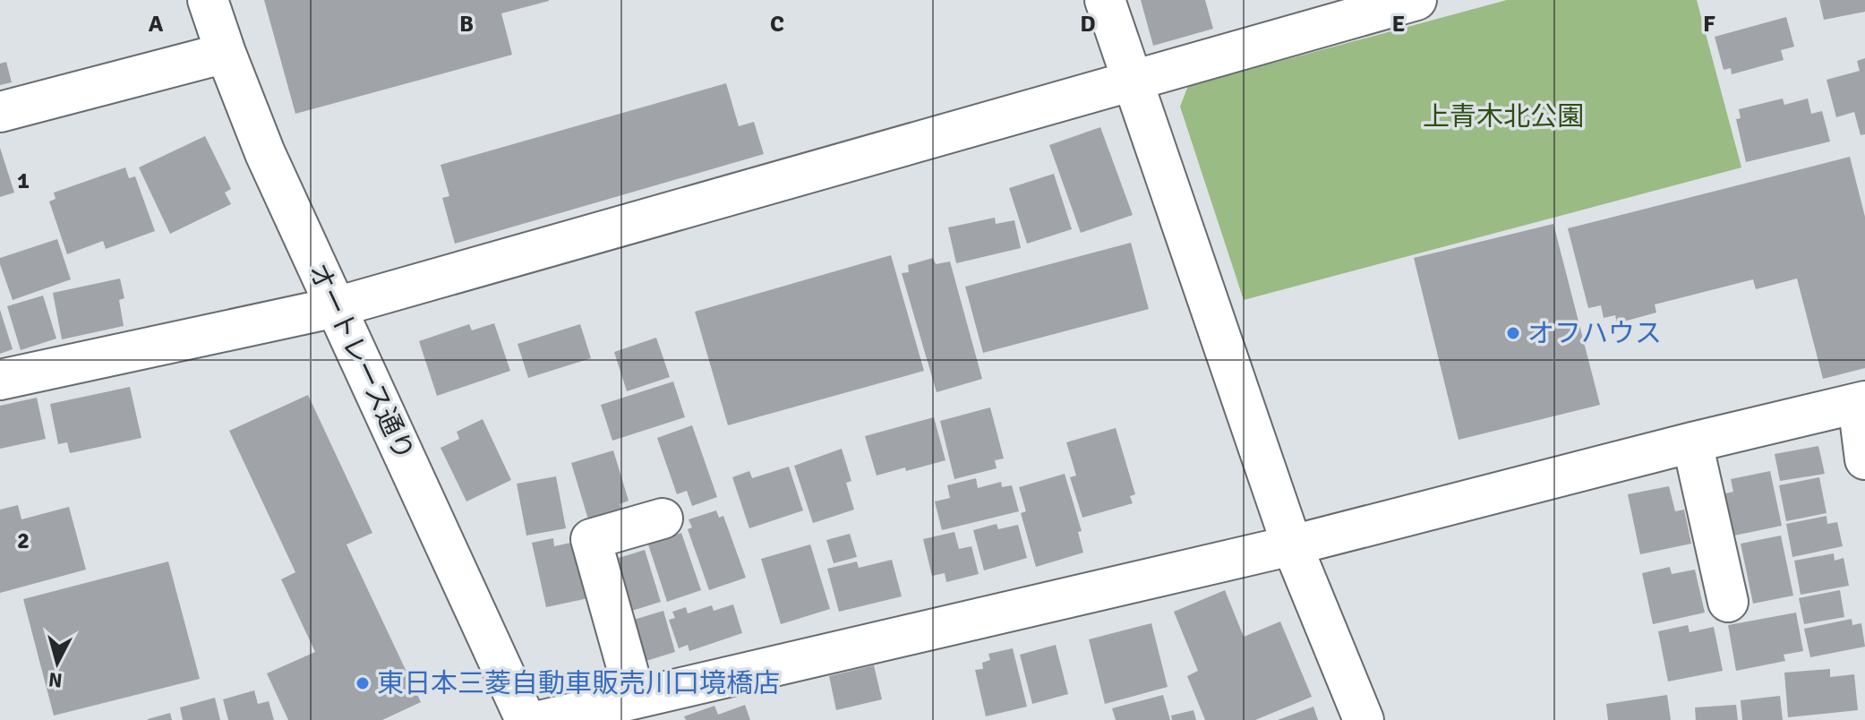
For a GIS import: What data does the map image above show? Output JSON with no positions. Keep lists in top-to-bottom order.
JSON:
{
  "streets": {
    "street": ["オートレース通り"]
  },
  "parks": ["上青木北公園"],
  "places": ["オフハウス", "東日本三菱自動車販売川口境橋店"],
  "north": "bottom",
  "grid": {
    "columns": [
      "A",
      "B",
      "C",
      "D",
      "E",
      "F"
    ],
    "rows": ["1", "2"]
  }
}
